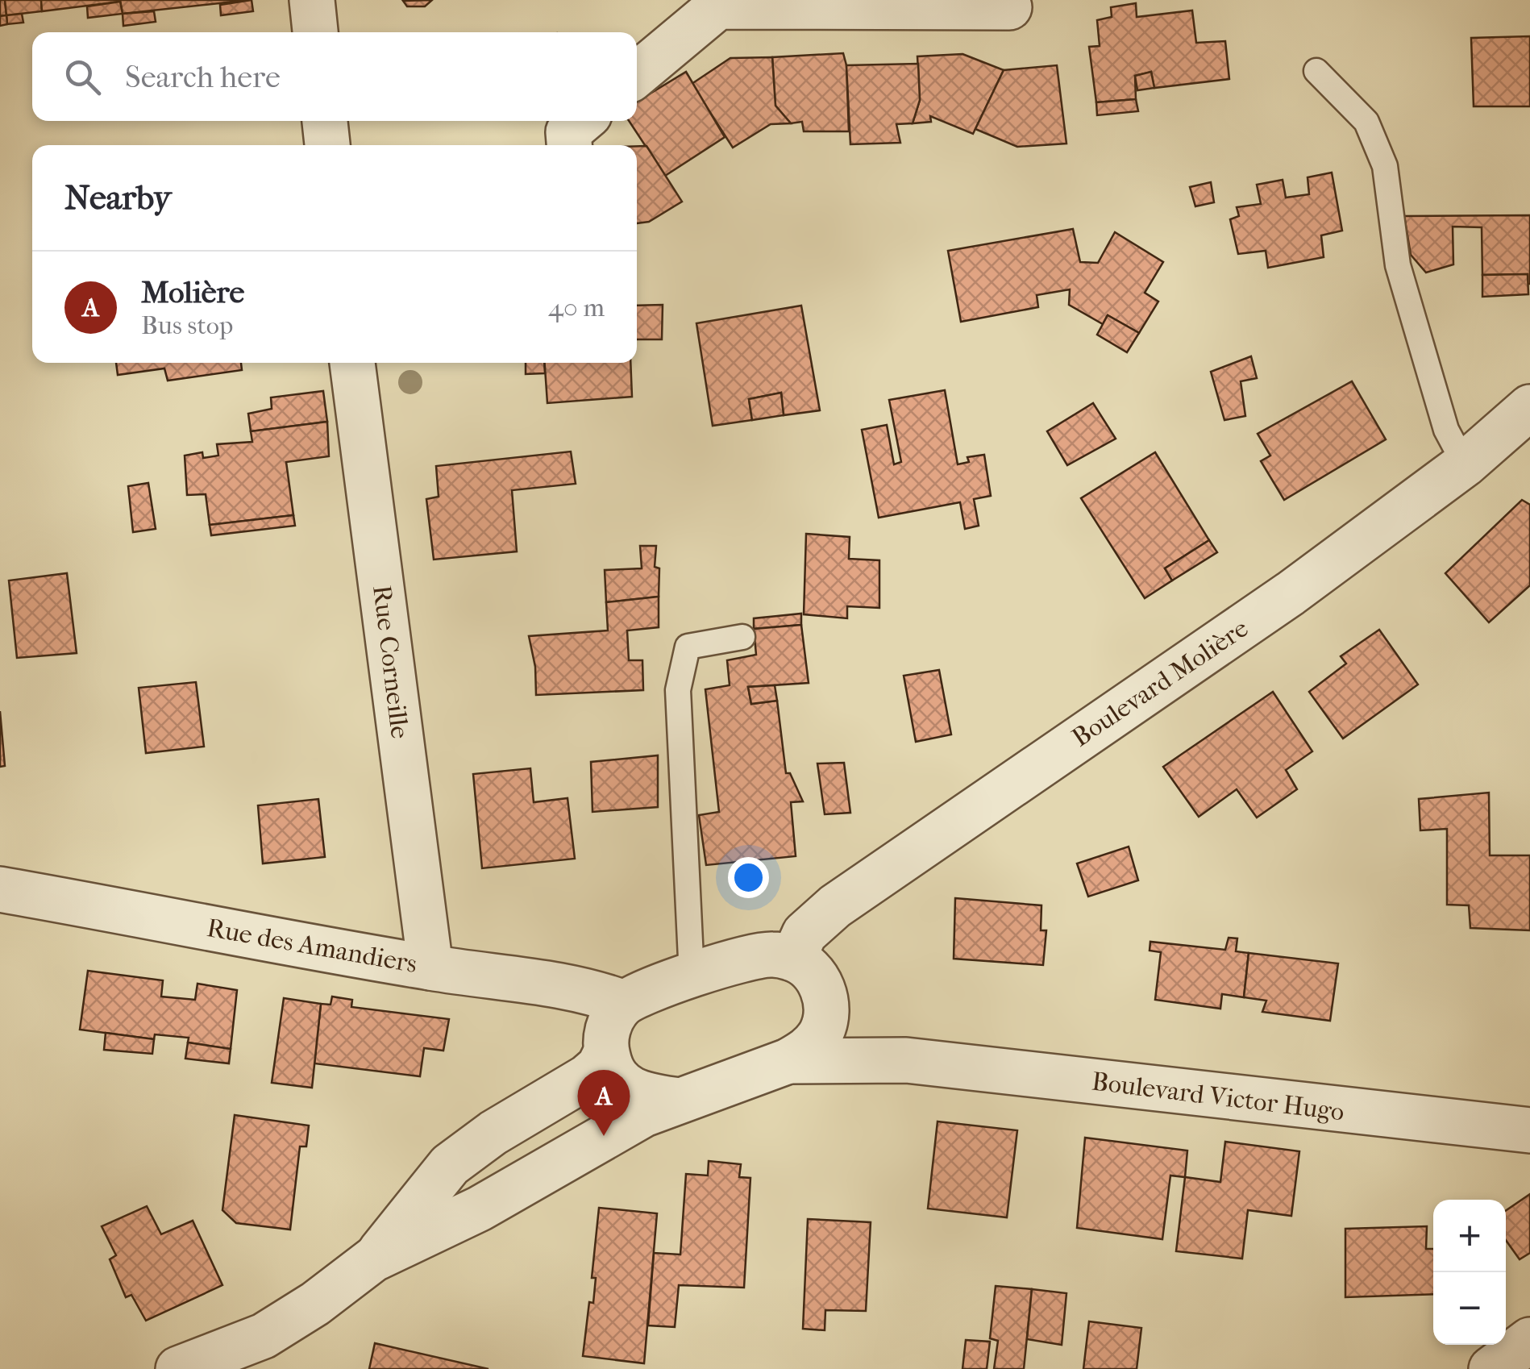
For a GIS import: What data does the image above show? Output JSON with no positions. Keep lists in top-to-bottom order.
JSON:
{
  "streets": {
    "street": [
      "Rue Corneille",
      "Boulevard Molière",
      "Rue des Amandiers",
      "Boulevard Victor Hugo"
    ]
  },
  "crossings": [
    ["Rue Corneille", "Rue des Amandiers"]
  ],
  "page": {
    "search": "Search here",
    "heading": "Nearby",
    "list": [
      {
        "mark": "A",
        "name": "Molière",
        "note": "Bus stop",
        "value": "40 m"
      }
    ],
    "pins": "A",
    "map_buttons": ["+", "−"]
  }
}
